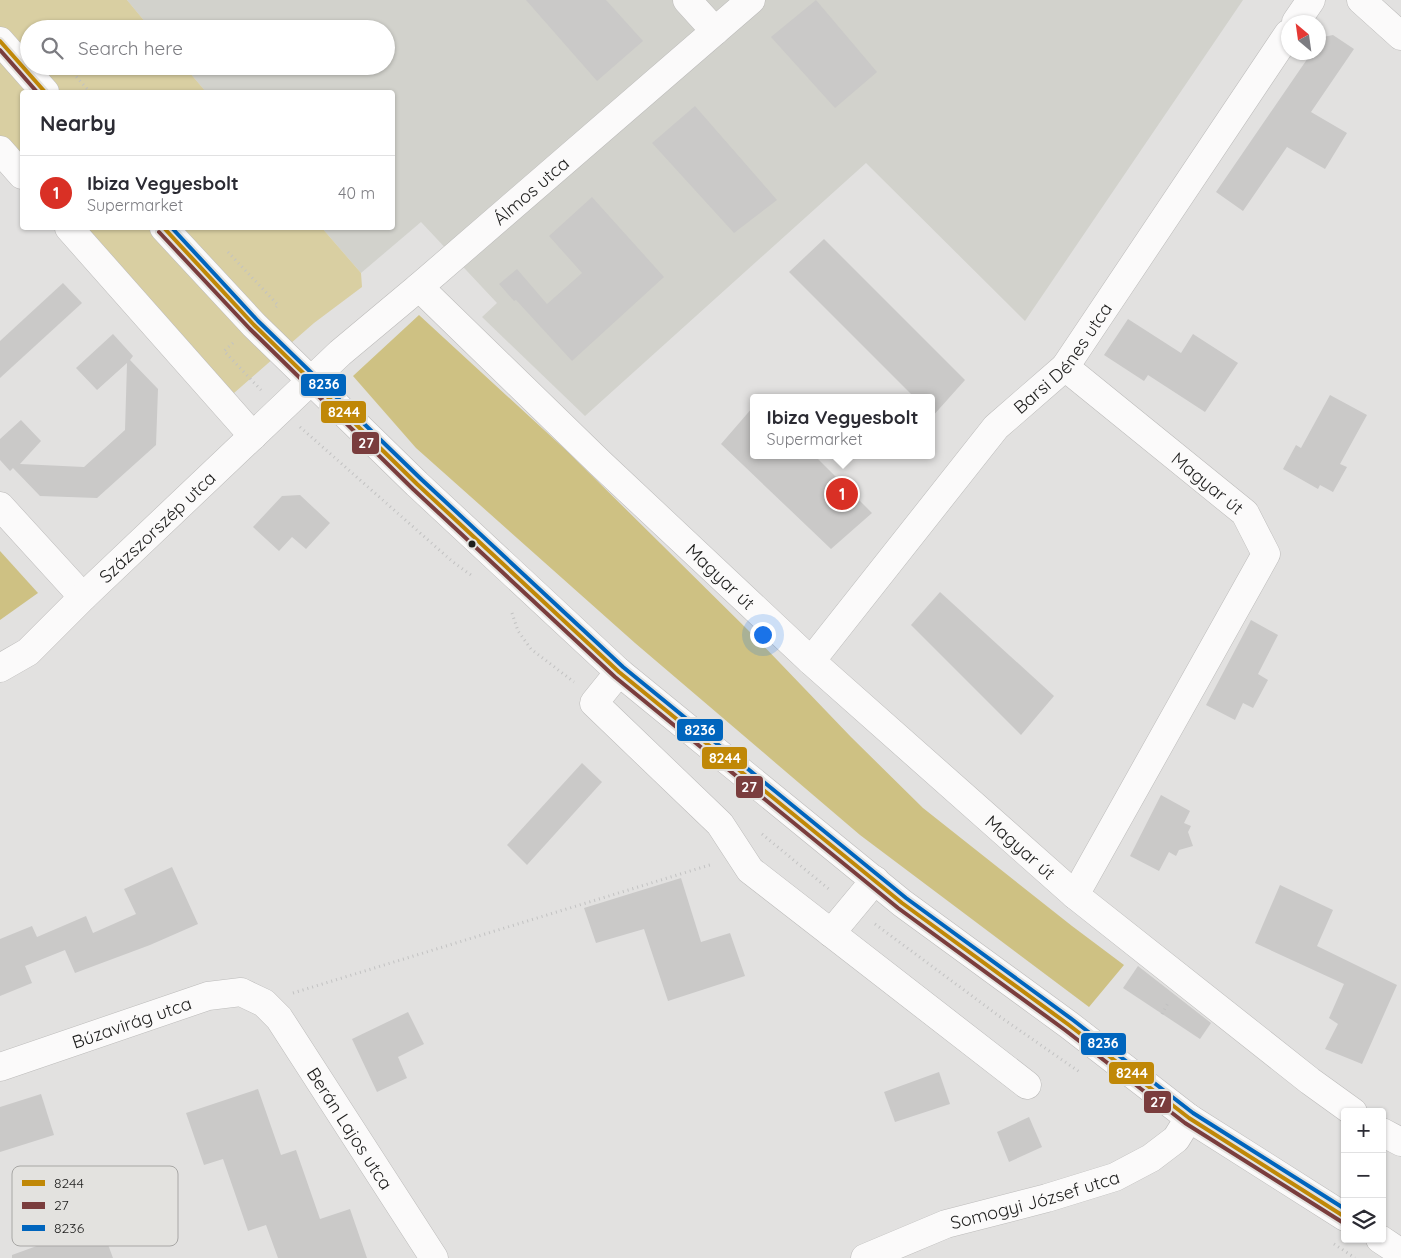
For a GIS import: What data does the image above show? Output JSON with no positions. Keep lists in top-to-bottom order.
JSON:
{
  "streets": {
    "street": [
      "Álmos utca",
      "Barsi Dénes utca",
      "Magyar út",
      "Százszorszép utca",
      "Búzavirág utca",
      "Berán Lajos utca",
      "Somogyi József utca"
    ]
  },
  "crossings": [
    ["Álmos utca", "Magyar út"],
    ["Álmos utca", "Százszorszép utca"],
    ["Barsi Dénes utca", "Magyar út"],
    ["Búzavirág utca", "Berán Lajos utca"]
  ],
  "lines": ["transit line 8244", "transit line 27", "transit line 8236"],
  "legend": ["8244", "27", "8236"],
  "north": "top left",
  "page": {
    "search": "Search here",
    "heading": "Nearby",
    "list": [
      {
        "mark": "1",
        "name": "Ibiza Vegyesbolt",
        "note": "Supermarket",
        "value": "40 m"
      }
    ],
    "popup": ["Ibiza Vegyesbolt", "Supermarket"],
    "pins": "1",
    "map_buttons": ["+", "−"]
  }
}
